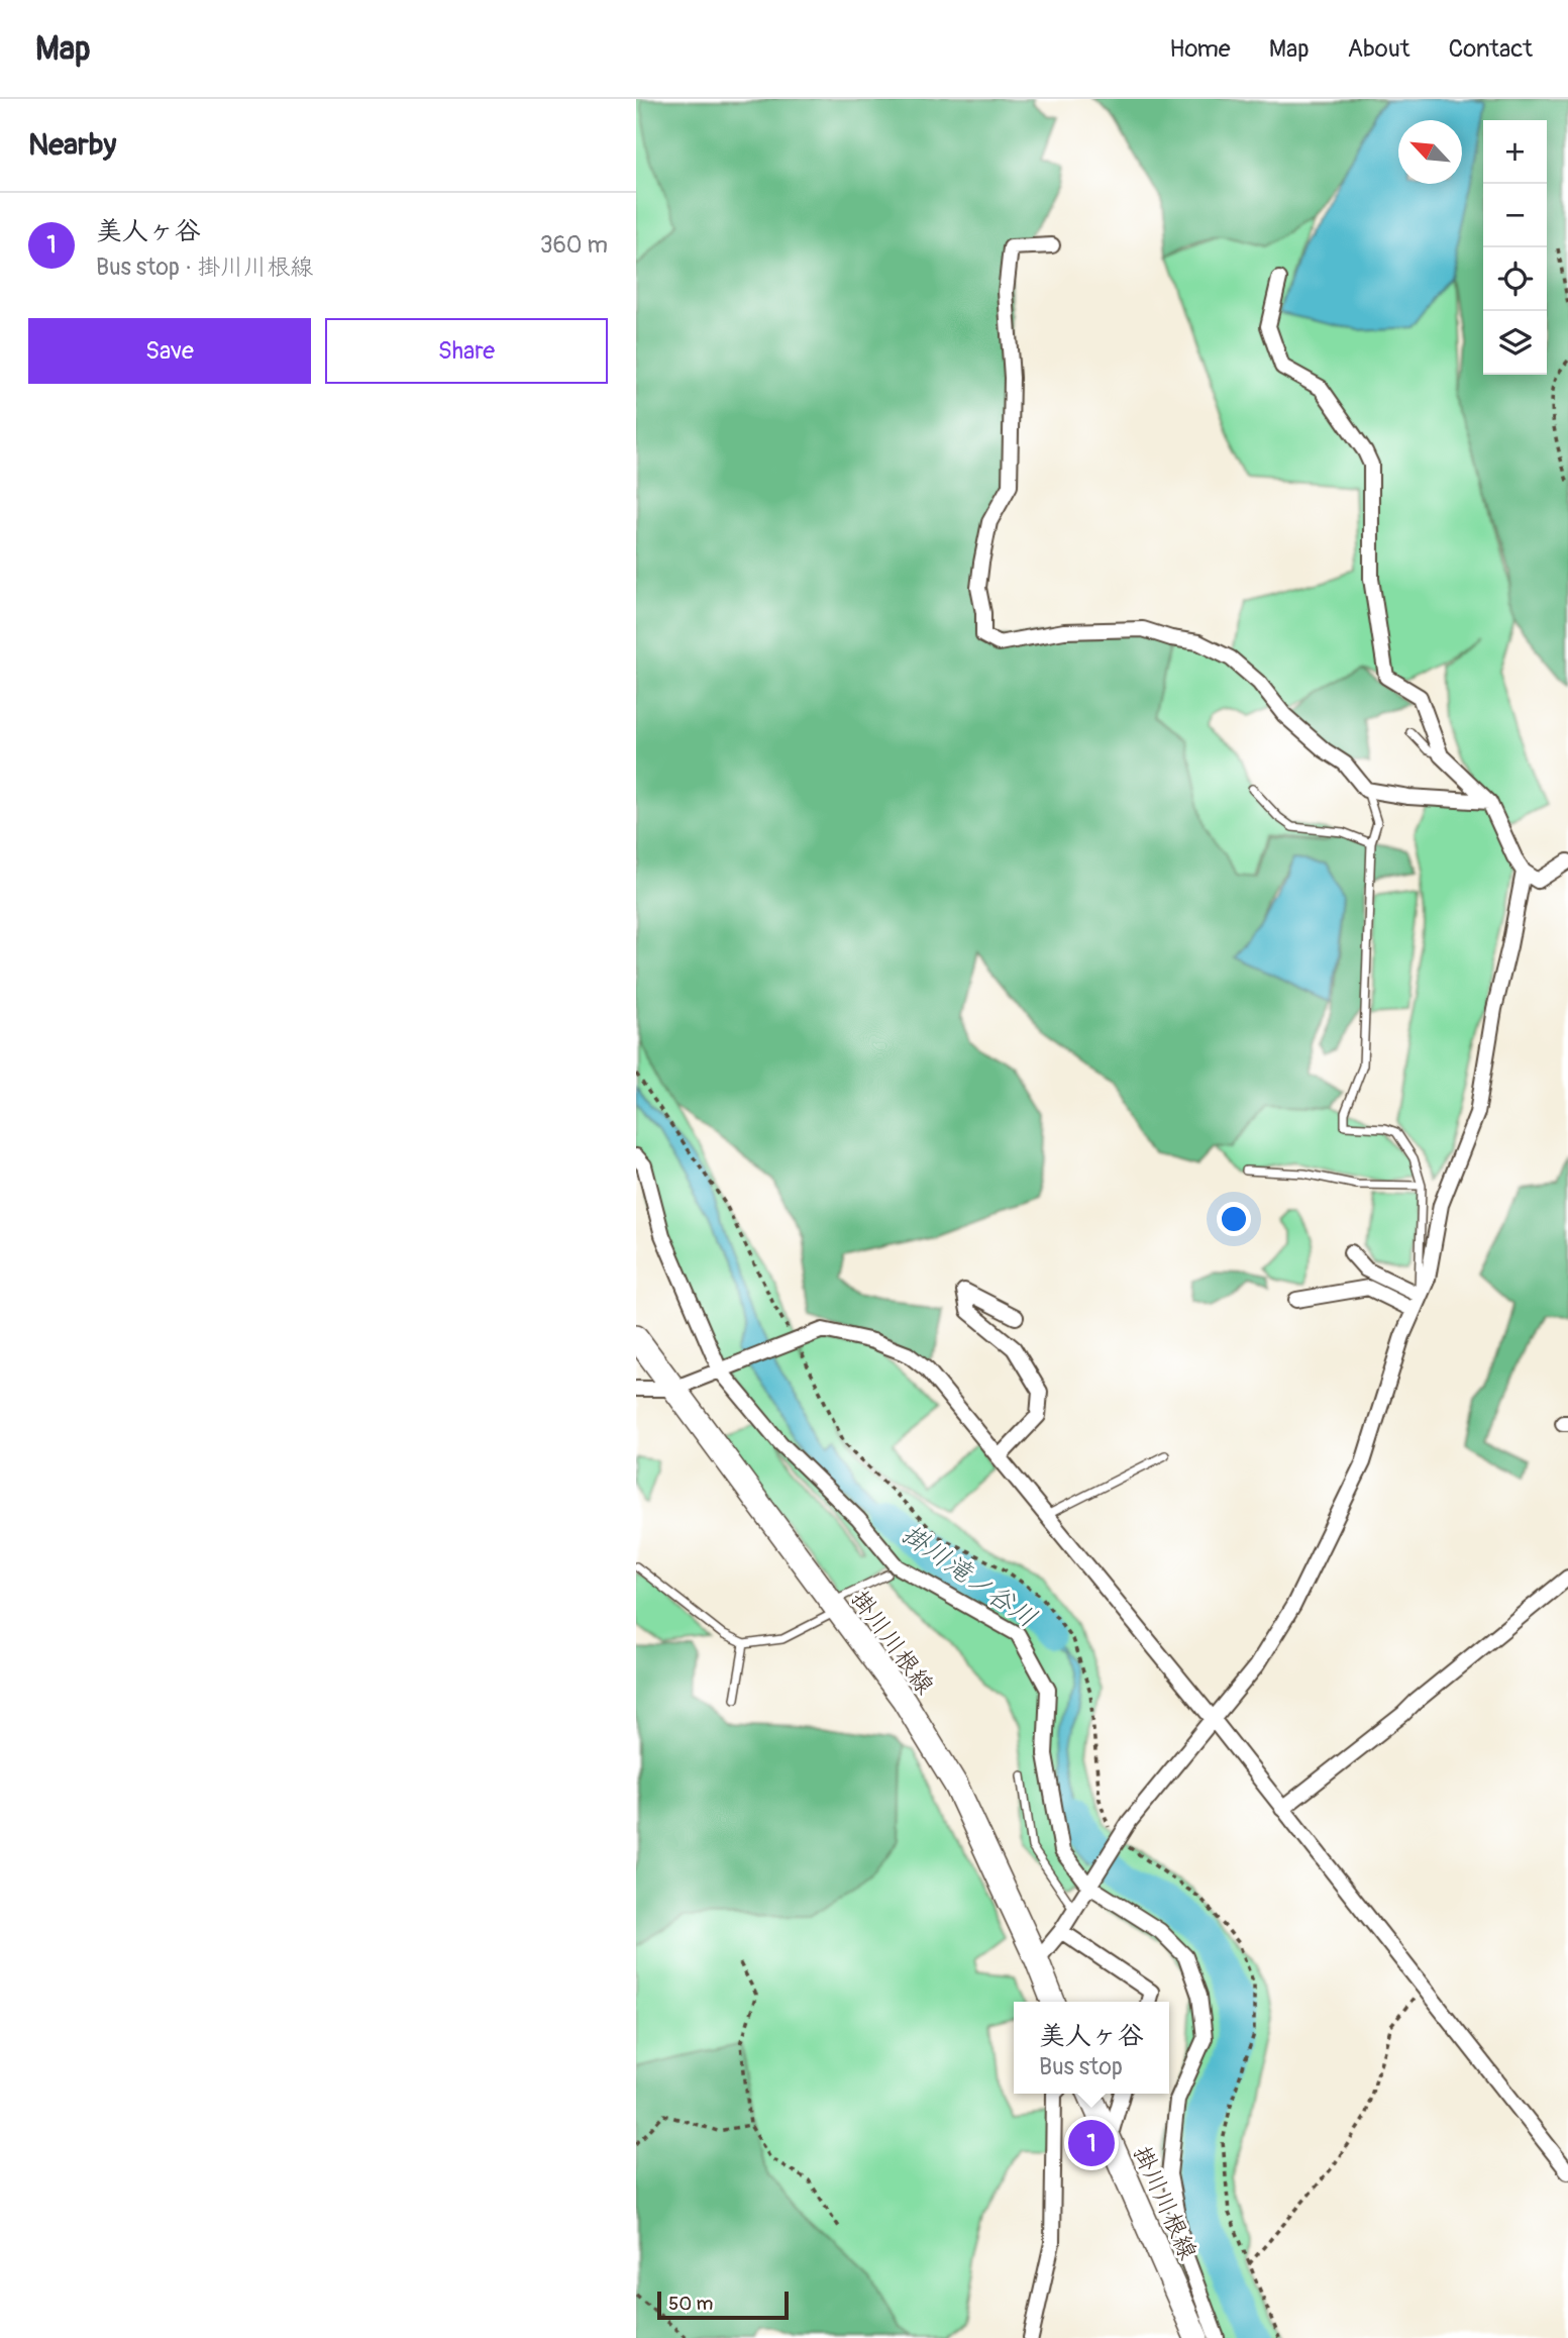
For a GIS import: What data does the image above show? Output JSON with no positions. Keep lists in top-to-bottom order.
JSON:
{
  "streets": {
    "main road": ["掛川川根線"]
  },
  "water": ["掛川滝ノ谷川"],
  "scale_bar": "50 m",
  "north": "top left",
  "page": {
    "header": "Map",
    "nav": [
      "Home",
      "Map",
      "About",
      "Contact"
    ],
    "heading": "Nearby",
    "map_buttons": ["+", "−"],
    "list": [
      {
        "mark": "1",
        "name": "美人ヶ谷",
        "note": "Bus stop · 掛川川根線",
        "value": "360 m"
      }
    ],
    "buttons": ["Save", "Share"],
    "popup": ["美人ヶ谷", "Bus stop"],
    "pins": "1",
    "scale": "50 m"
  }
}
